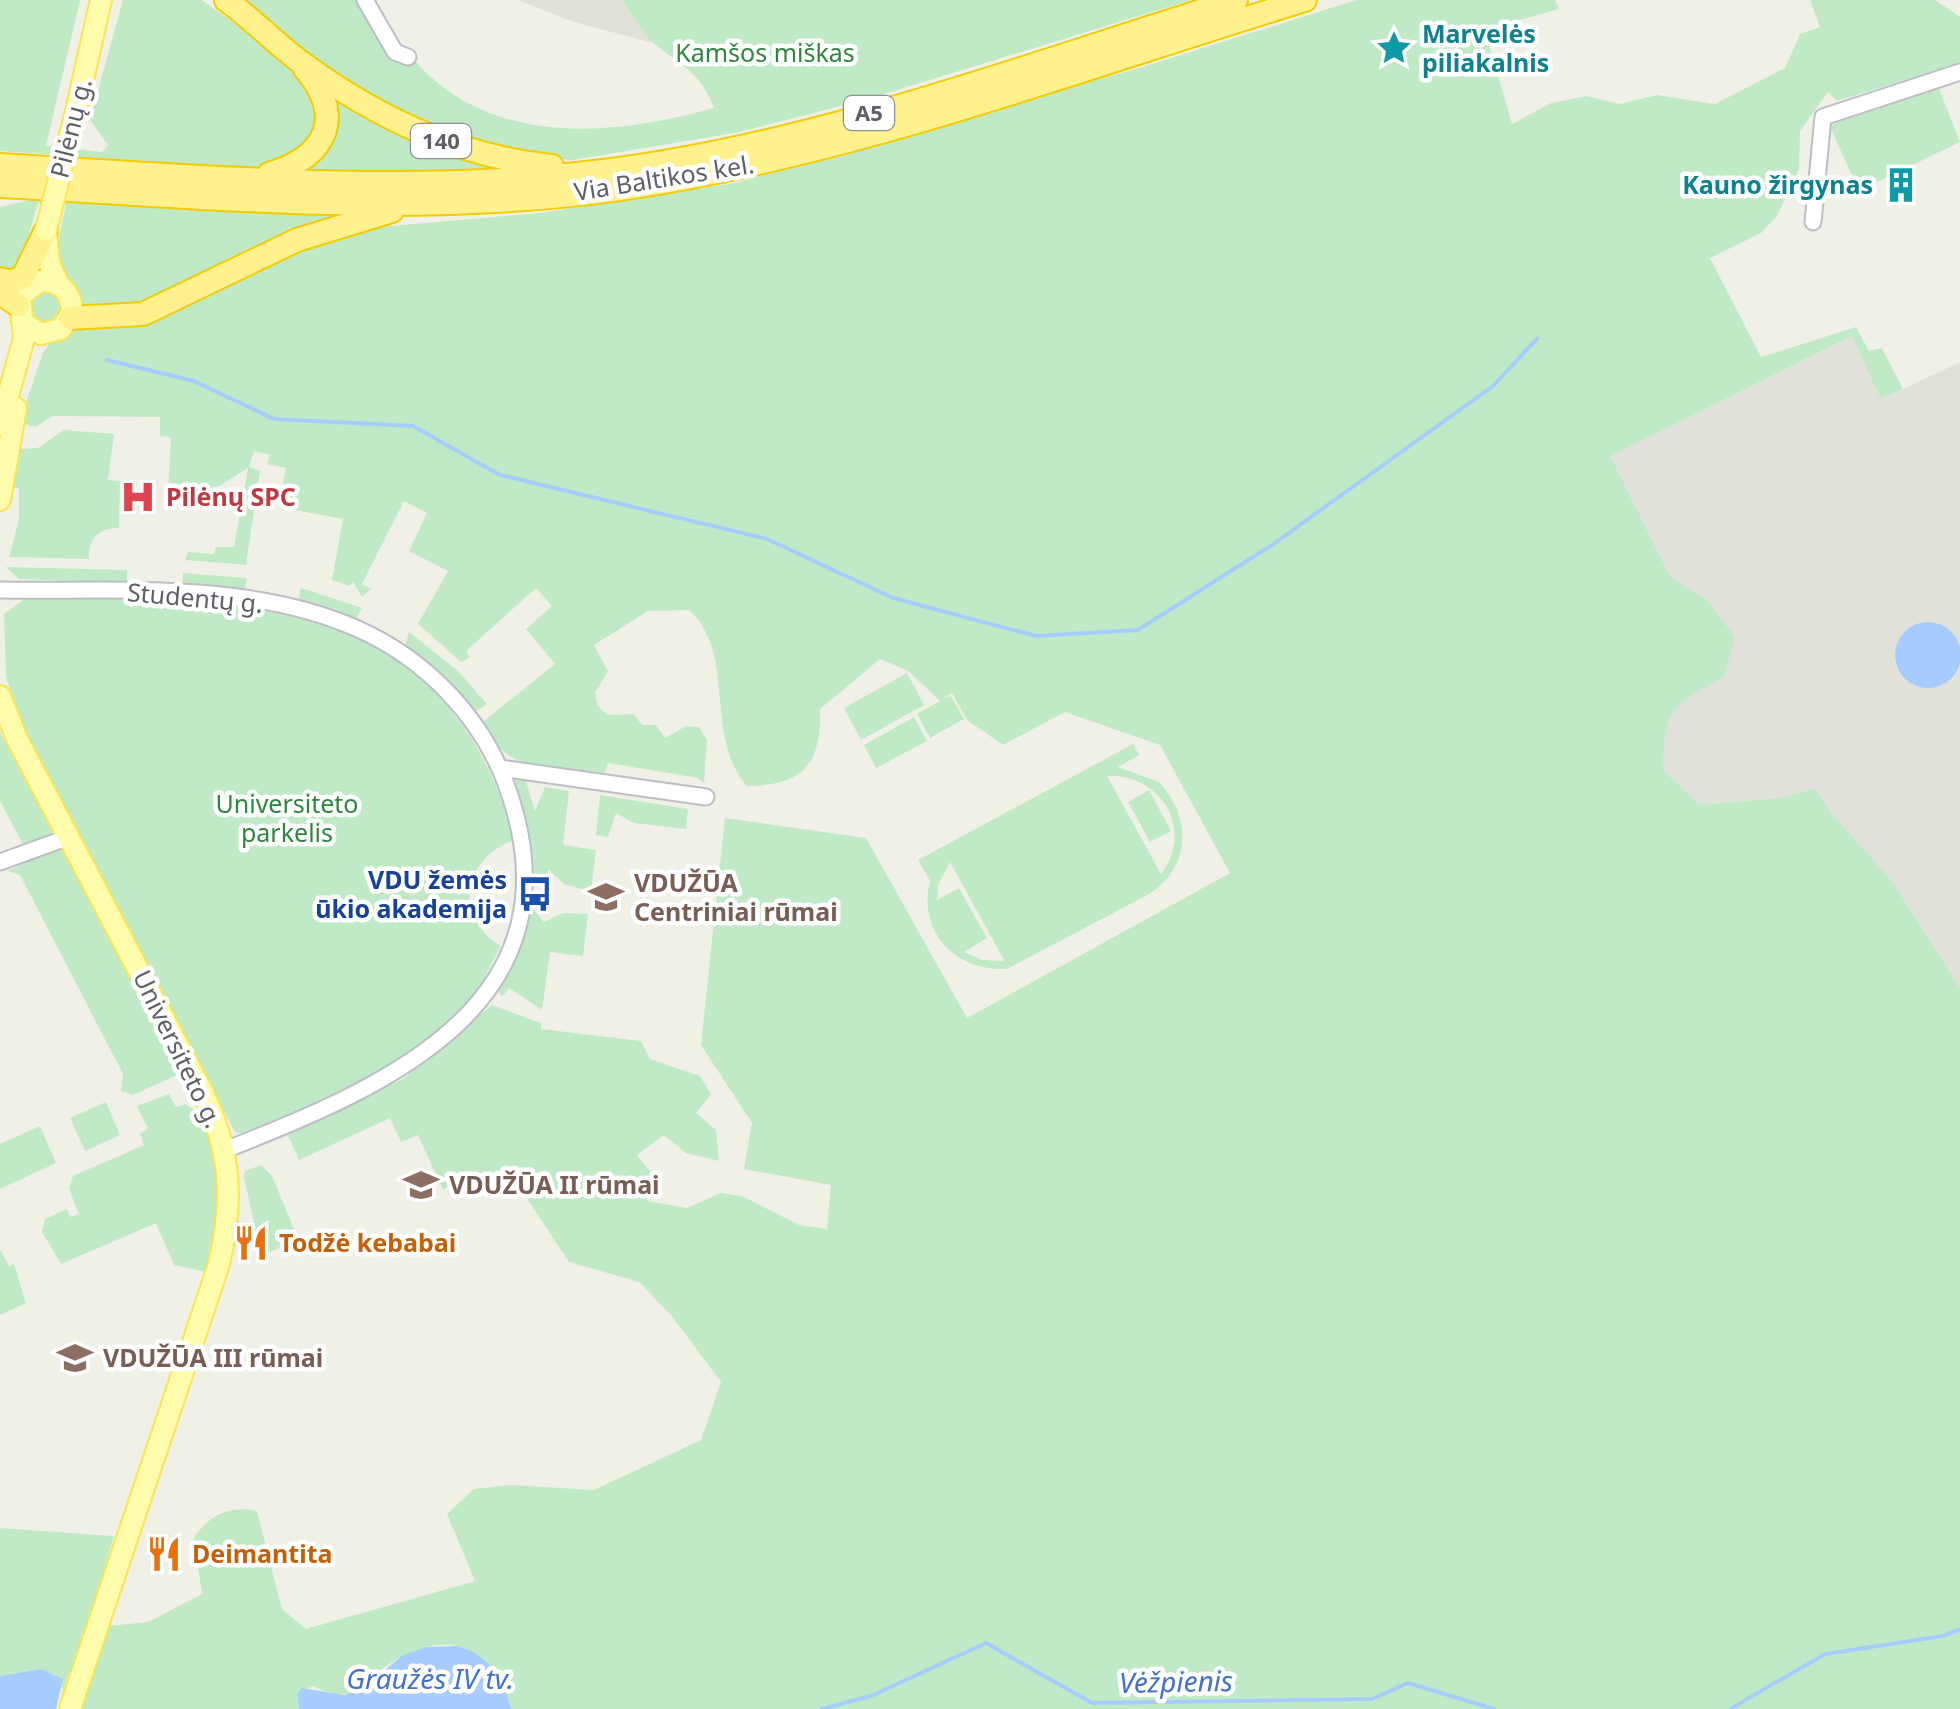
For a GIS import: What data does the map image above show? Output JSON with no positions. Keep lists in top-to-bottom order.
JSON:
{
  "streets": {
    "highway": ["A5", "140", "Via Baltikos kel."],
    "main road": ["Pilėnų g.", "Universiteto g."],
    "street": ["Studentų g."]
  },
  "crossings": [
    ["140", "Via Baltikos kel."],
    ["Studentų g.", "Universiteto g."]
  ],
  "water": ["Graužės IV tv.", "Vėžpienis"],
  "parks": ["Kamšos miškas", "Universiteto parkelis"],
  "places": {
    "place": ["Marvelės piliakalnis"],
    "building": ["Kauno žirgynas"],
    "hospital": ["Pilėnų SPC"],
    "bus stop": ["VDU žemės ūkio akademija"],
    "school or university": ["VDUŽŪA Centriniai rūmai", "VDUŽŪA II rūmai", "VDUŽŪA III rūmai"],
    "restaurant": ["Todžė kebabai", "Deimantita"]
  }
}
